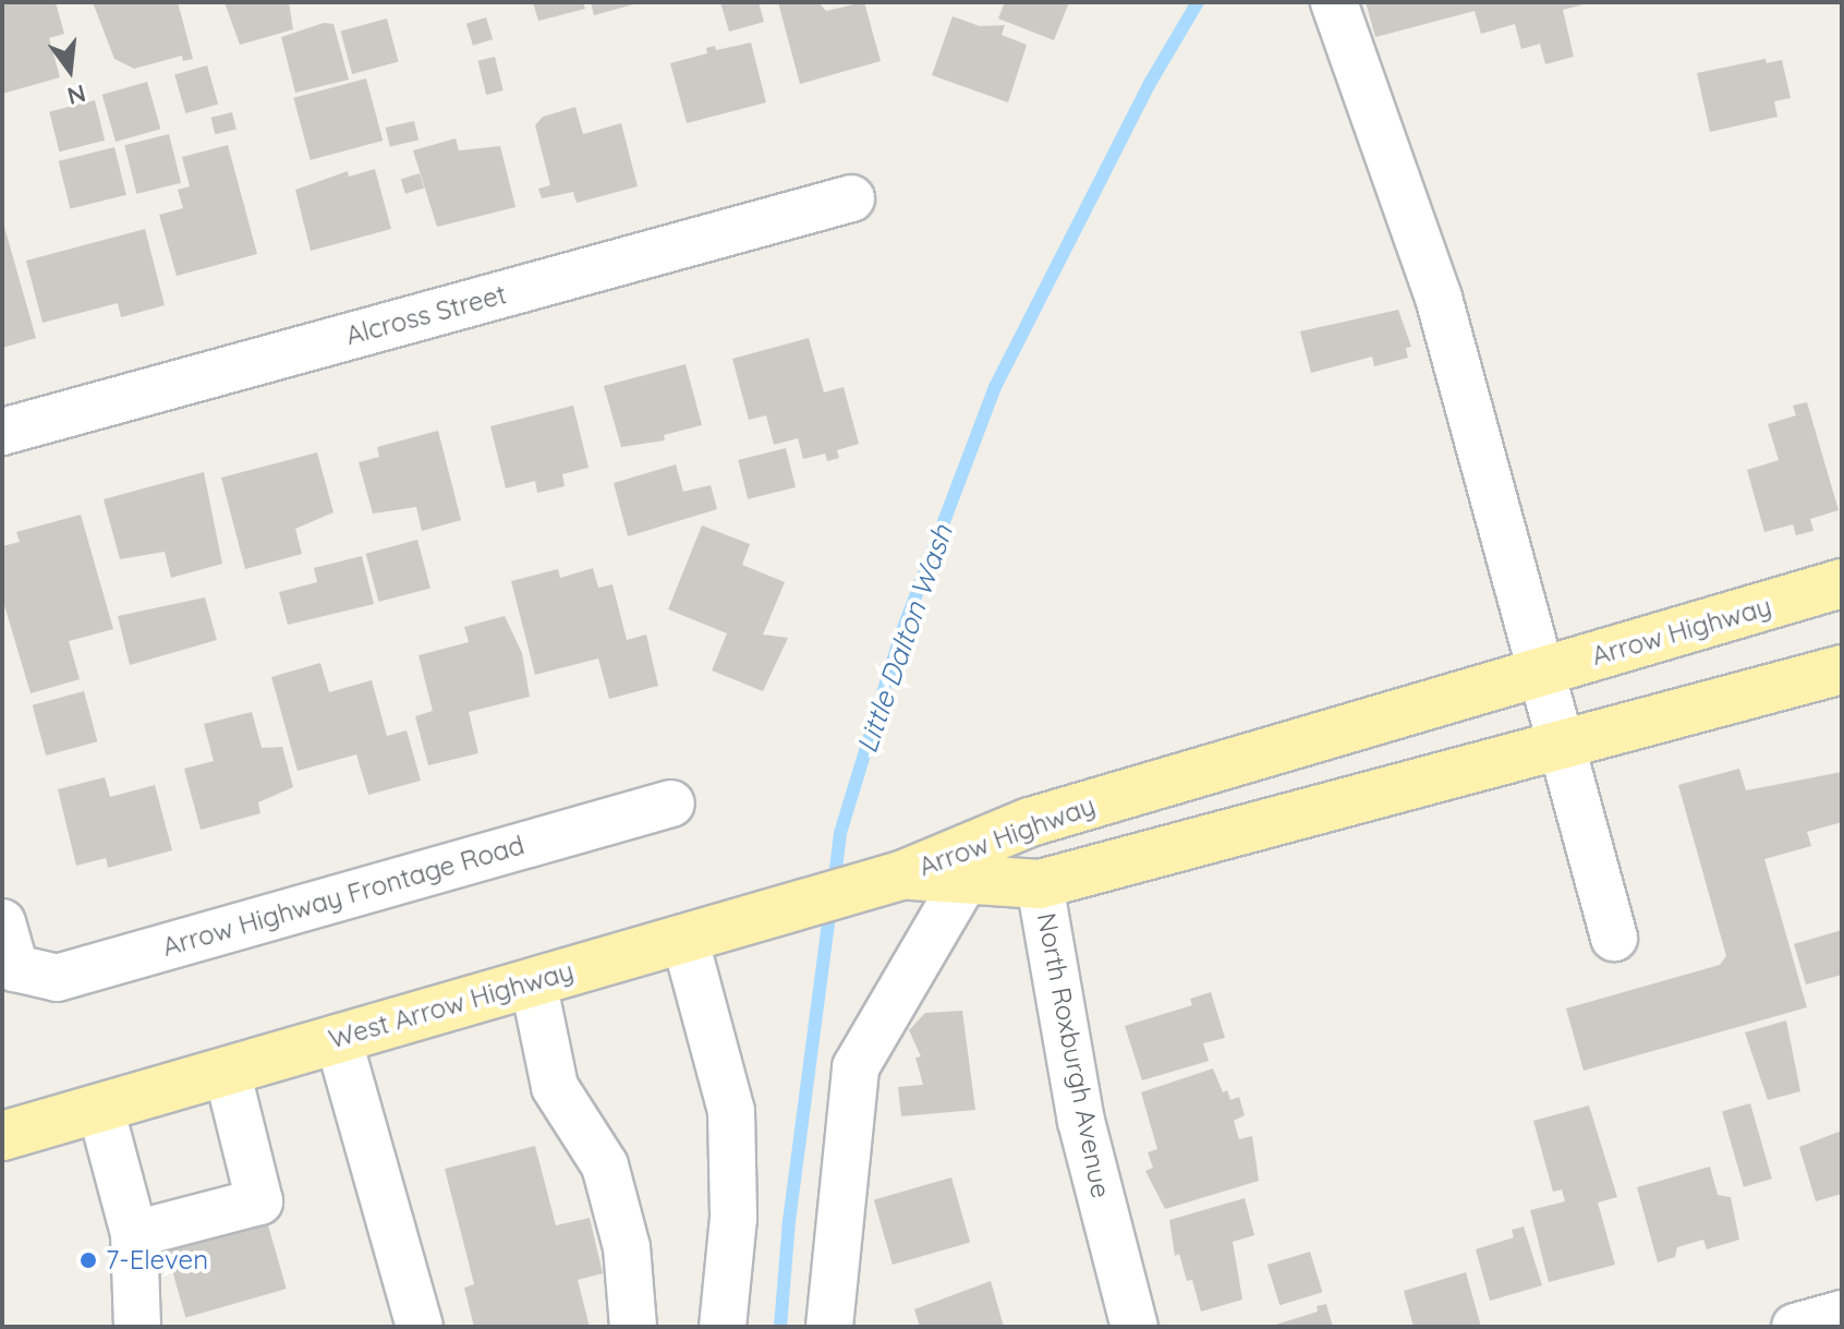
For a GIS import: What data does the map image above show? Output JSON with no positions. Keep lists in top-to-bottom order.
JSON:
{
  "streets": {
    "main road": ["Arrow Highway", "West Arrow Highway"],
    "street": ["Alcross Street", "Arrow Highway Frontage Road", "North Roxburgh Avenue"]
  },
  "crossings": [
    ["Arrow Highway", "West Arrow Highway"],
    ["Arrow Highway", "North Roxburgh Avenue"]
  ],
  "water": ["Little Dalton Wash"],
  "places": ["7-Eleven"],
  "north": "bottom"
}
